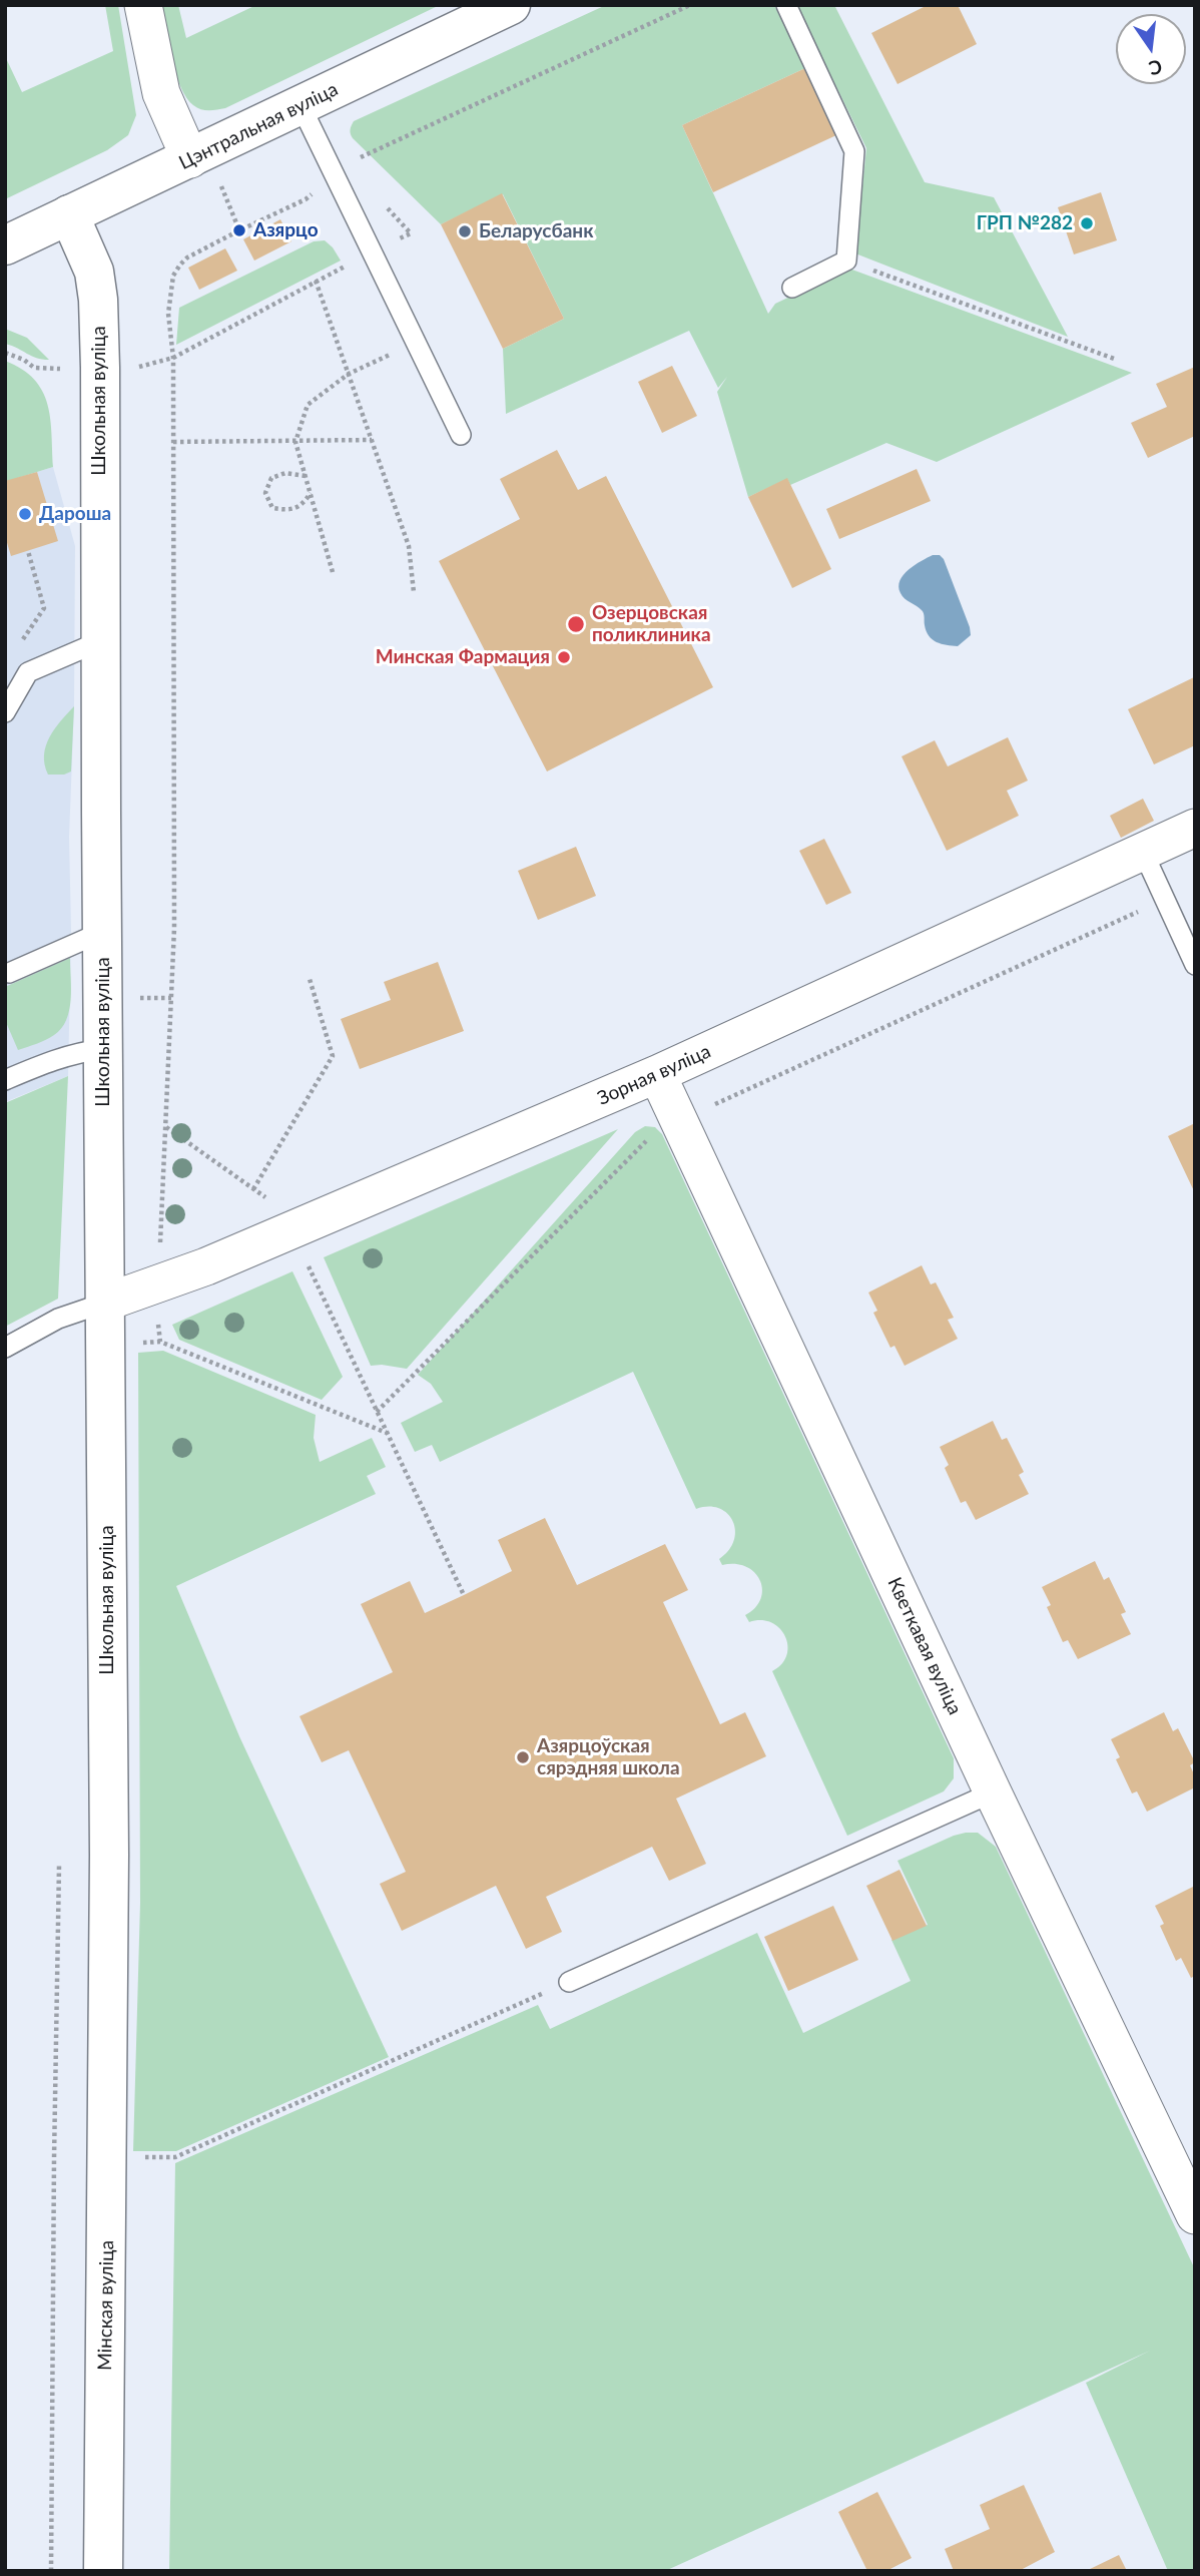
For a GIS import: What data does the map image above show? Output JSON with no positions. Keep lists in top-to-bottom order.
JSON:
{
  "streets": {
    "street": [
      "Цэнтральная вуліца",
      "Школьная вуліца",
      "Зорная вуліца",
      "Кветкавая вуліца",
      "Мінская вуліца"
    ]
  },
  "crossings": [
    ["Цэнтральная вуліца", "Школьная вуліца"],
    ["Школьная вуліца", "Зорная вуліца"],
    ["Школьная вуліца", "Мінская вуліца"],
    ["Зорная вуліца", "Кветкавая вуліца"]
  ],
  "places": [
    "ГРП №282",
    "Азярцо",
    "Беларусбанк",
    "Дароша",
    "Озерцовская поликлиника",
    "Минская Фармация",
    "Азярцоўская сярэдняя школа"
  ],
  "north": "bottom"
}
